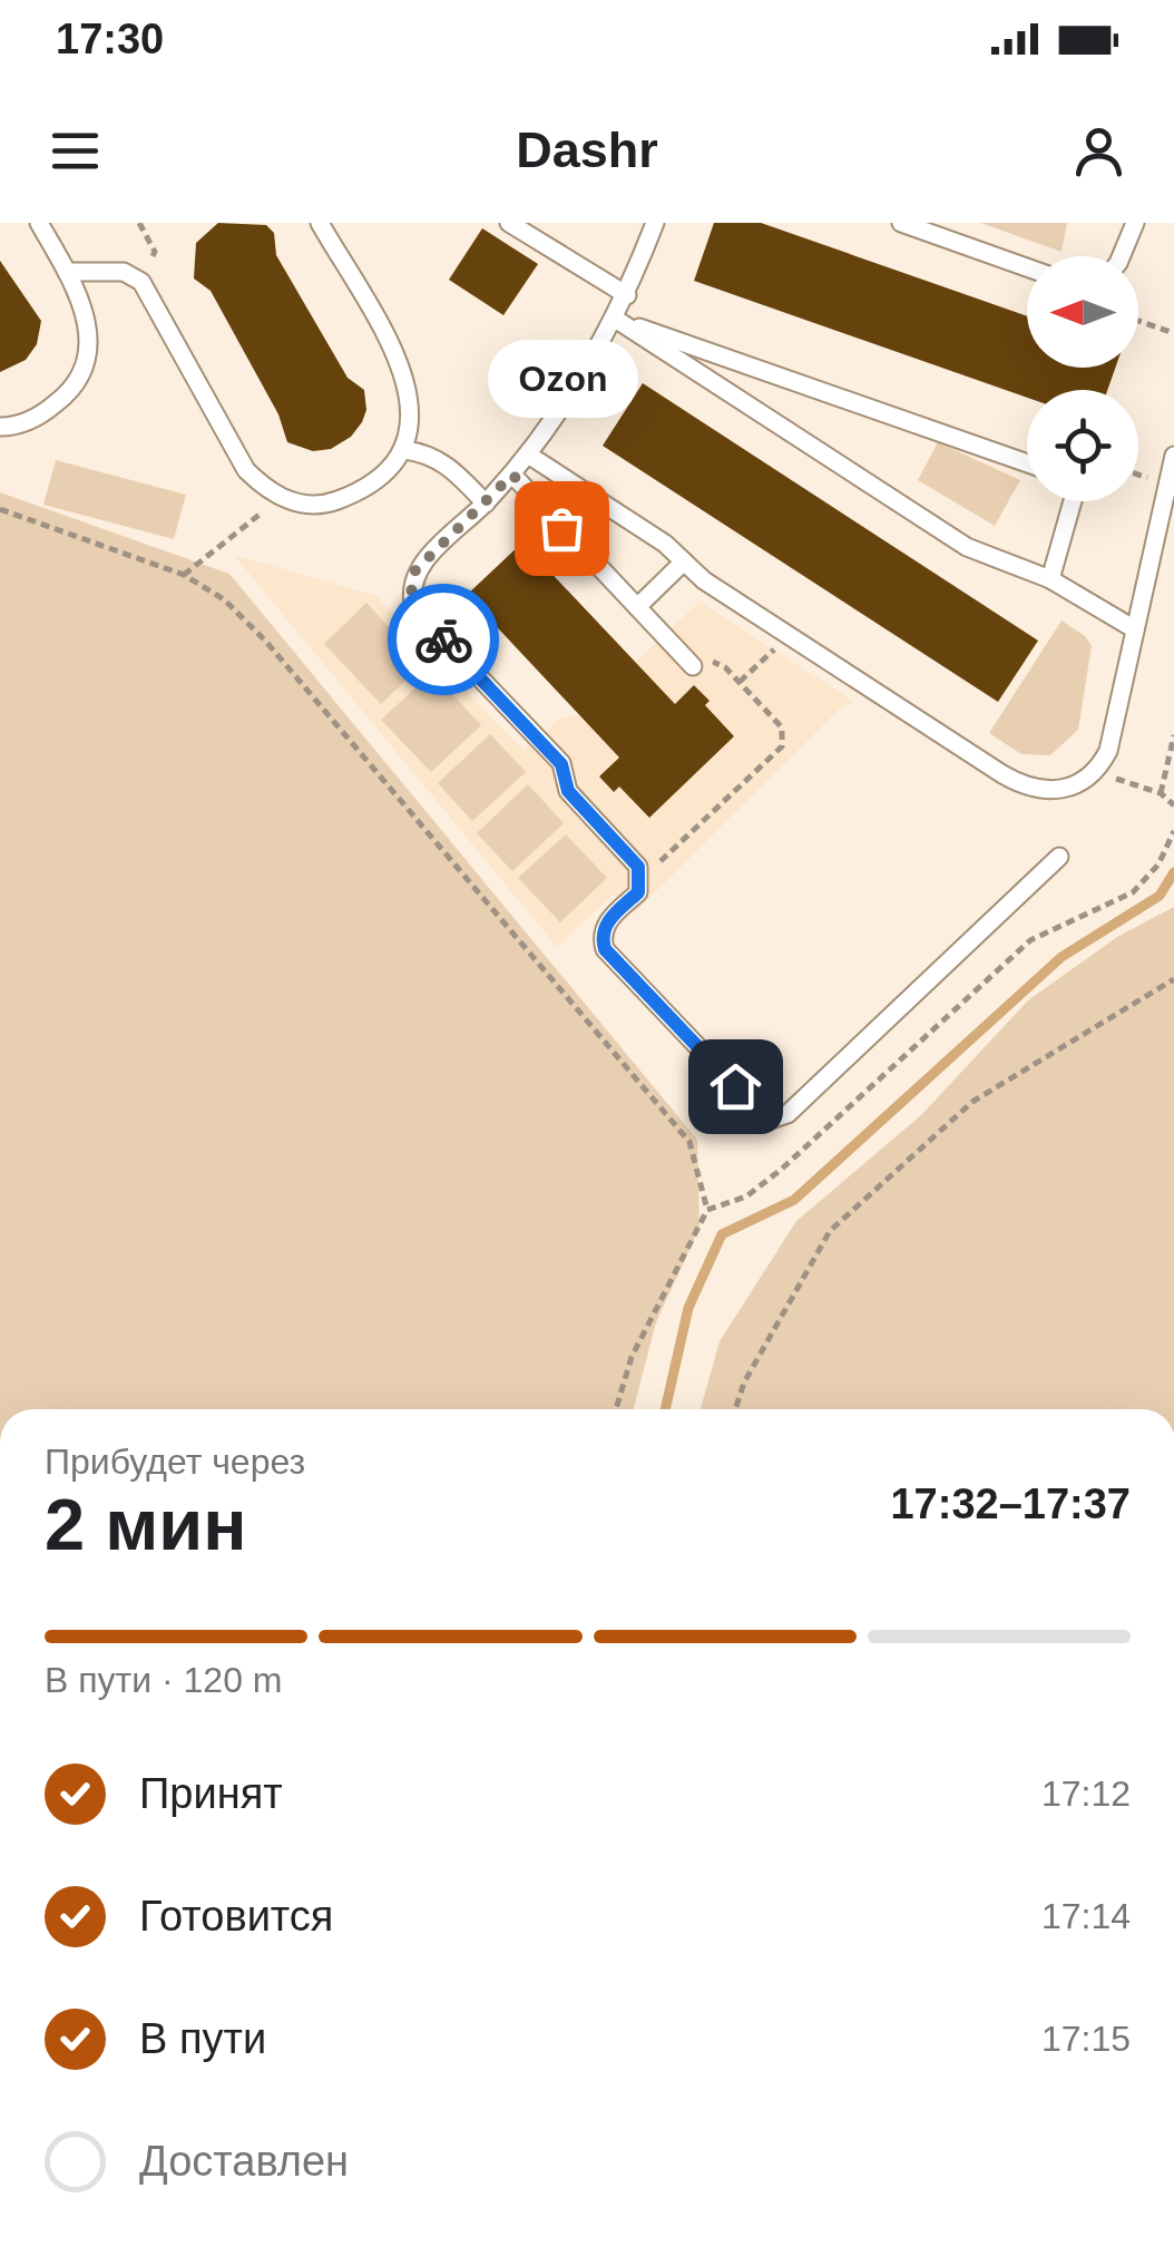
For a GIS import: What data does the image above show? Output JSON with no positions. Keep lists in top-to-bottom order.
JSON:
{
  "places": ["Ozon"],
  "north": "left",
  "page": {
    "status": "17:30",
    "header": "Dashr",
    "bubble": "Ozon",
    "heading": ["2 мин", "Прибудет через", "17:32–17:37"],
    "bar": "В пути · 120 m",
    "list": [
      ["Принят", "17:12"],
      ["Готовится", "17:14"],
      ["В пути", "17:15"],
      "Доставлен"
    ]
  }
}
